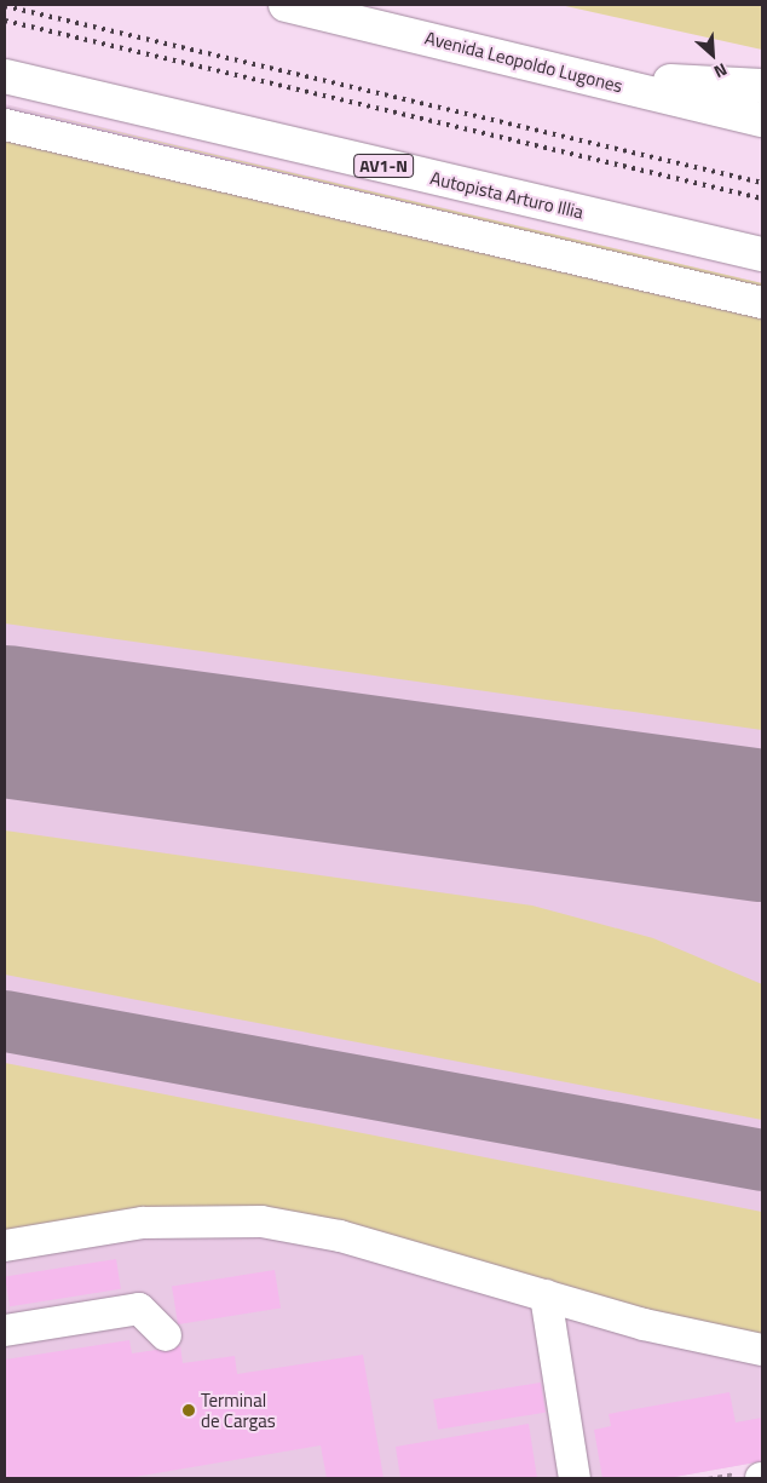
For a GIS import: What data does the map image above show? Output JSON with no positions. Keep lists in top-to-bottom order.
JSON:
{
  "streets": {
    "highway": ["Avenida Leopoldo Lugones", "AV1-N", "Autopista Arturo Illia"]
  },
  "places": ["Terminal de Cargas"],
  "north": "bottom right"
}
